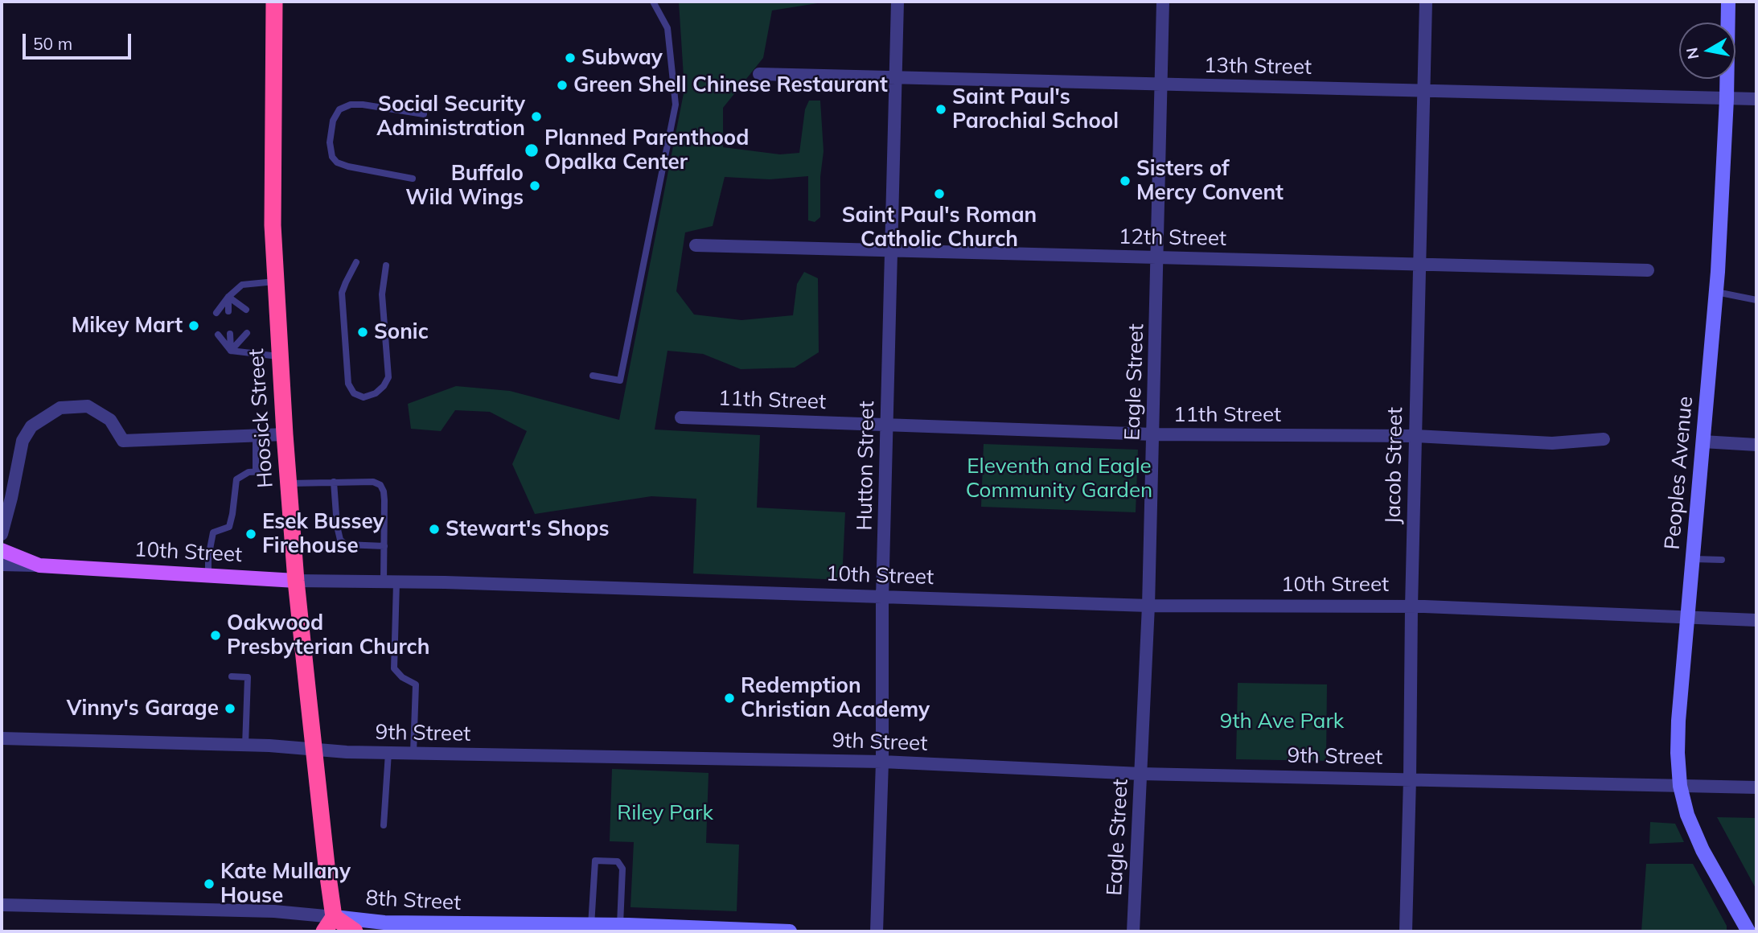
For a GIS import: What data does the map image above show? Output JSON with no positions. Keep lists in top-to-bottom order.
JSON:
{
  "streets": {
    "highway": ["Hoosick Street"],
    "main road": ["10th Street"],
    "street": [
      "13th Street",
      "12th Street",
      "Eagle Street",
      "11th Street",
      "Hutton Street",
      "Jacob Street",
      "Peoples Avenue",
      "9th Street",
      "8th Street"
    ]
  },
  "crossings": [
    ["13th Street", "Eagle Street"],
    ["13th Street", "Hutton Street"],
    ["13th Street", "Jacob Street"],
    ["13th Street", "Peoples Avenue"],
    ["12th Street", "Eagle Street"],
    ["12th Street", "Hutton Street"],
    ["12th Street", "Jacob Street"],
    ["Eagle Street", "11th Street"],
    ["Eagle Street", "10th Street"],
    ["Eagle Street", "9th Street"],
    ["11th Street", "Hutton Street"],
    ["11th Street", "Jacob Street"],
    ["Hoosick Street", "10th Street"],
    ["Hoosick Street", "9th Street"],
    ["Hoosick Street", "8th Street"],
    ["Hutton Street", "10th Street"],
    ["Hutton Street", "9th Street"],
    ["Jacob Street", "10th Street"],
    ["Jacob Street", "9th Street"],
    ["Peoples Avenue", "10th Street"],
    ["Peoples Avenue", "9th Street"]
  ],
  "parks": ["Eleventh and Eagle Community Garden", "9th Ave Park", "Riley Park"],
  "places": [
    "Subway",
    "Green Shell Chinese Restaurant",
    "Saint Paul's Parochial School",
    "Social Security Administration",
    "Planned Parenthood Opalka Center",
    "Sisters of Mercy Convent",
    "Buffalo Wild Wings",
    "Saint Paul's Roman Catholic Church",
    "Mikey Mart",
    "Sonic",
    "Stewart's Shops",
    "Esek Bussey Firehouse",
    "Oakwood Presbyterian Church",
    "Redemption Christian Academy",
    "Vinny's Garage",
    "Kate Mullany House"
  ],
  "scale_bar": "50 m",
  "north": "left"
}
